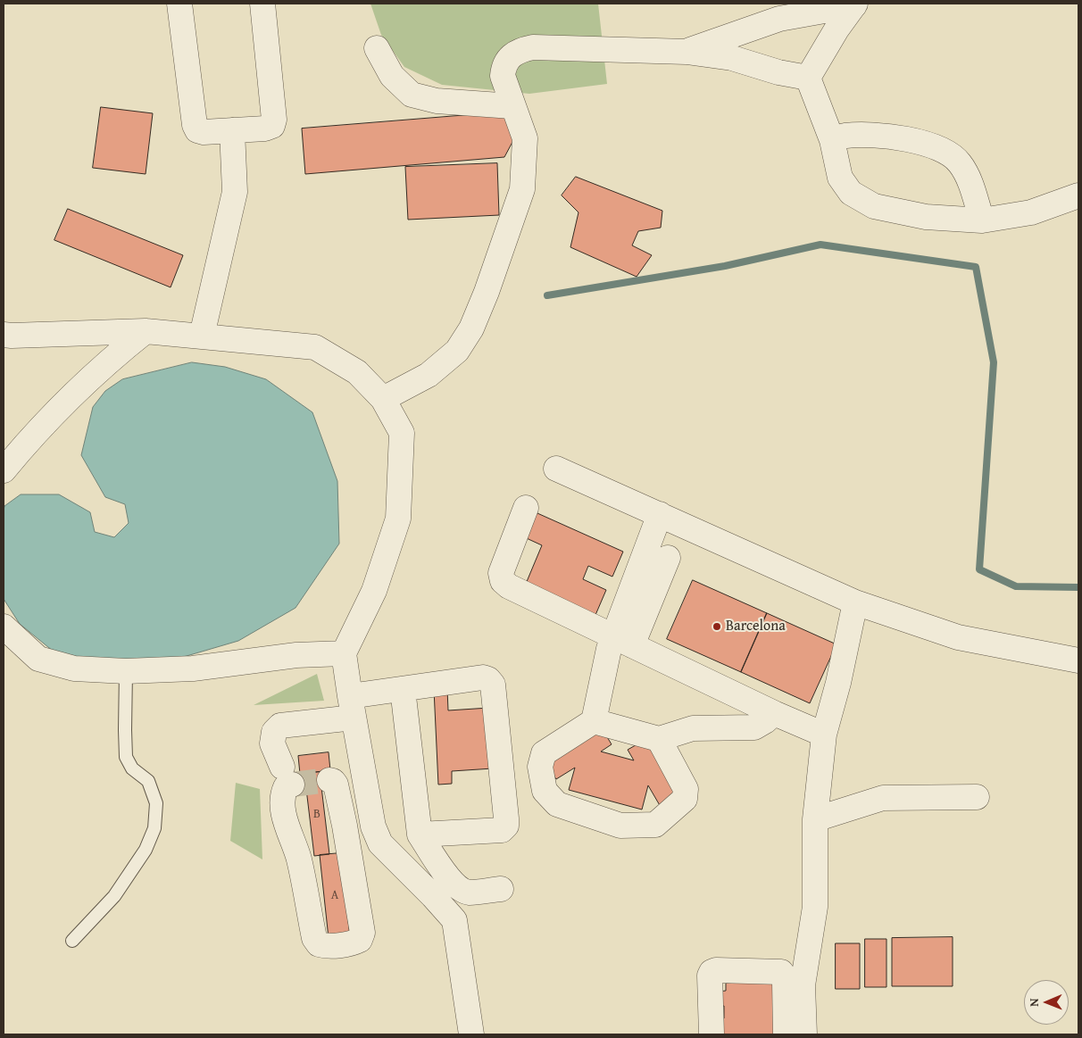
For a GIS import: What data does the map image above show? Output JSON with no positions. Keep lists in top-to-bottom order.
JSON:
{
  "places": ["Barcelona"],
  "house_numbers": ["B", "A"],
  "north": "left"
}
